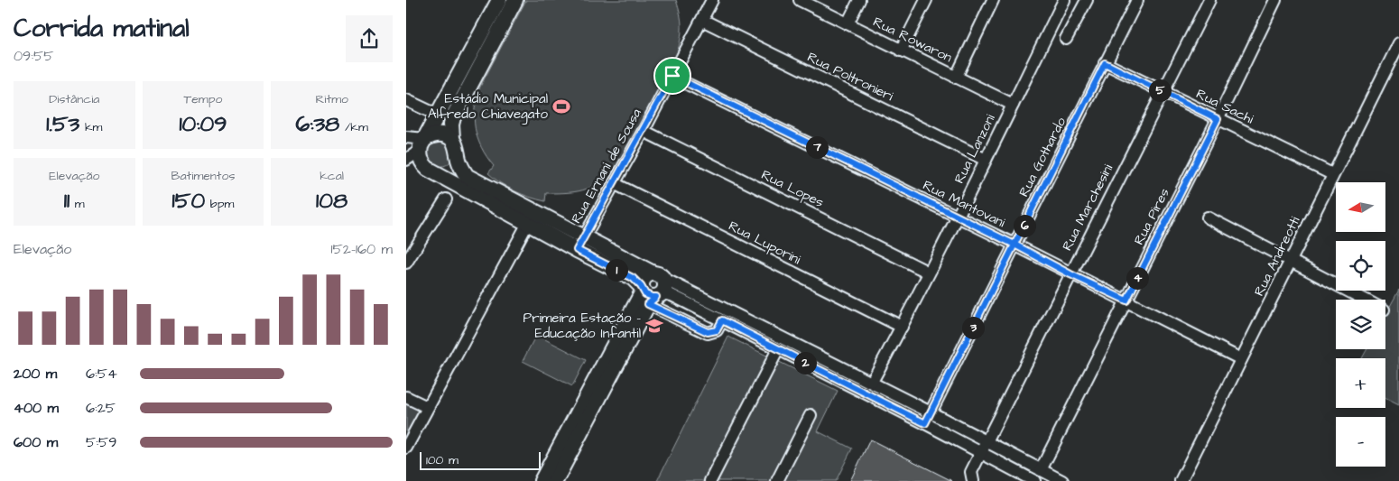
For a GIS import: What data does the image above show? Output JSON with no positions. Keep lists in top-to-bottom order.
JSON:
{
  "streets": {
    "street": [
      "Rua Rowaron",
      "Rua Poltronieri",
      "Rua Sachi",
      "Rua Lanzoni",
      "Rua Gothardo",
      "Rua Ernani de Sousa",
      "Rua Lopes",
      "Rua Mantovani",
      "Rua Marchesini",
      "Rua Pires",
      "Rua Luporini",
      "Rua Andreotti"
    ]
  },
  "crossings": [
    ["Rua Rowaron", "Rua Lanzoni"],
    ["Rua Poltronieri", "Rua Lanzoni"],
    ["Rua Poltronieri", "Rua Ernani de Sousa"],
    ["Rua Sachi", "Rua Gothardo"],
    ["Rua Sachi", "Rua Marchesini"],
    ["Rua Sachi", "Rua Pires"],
    ["Rua Sachi", "Rua Andreotti"],
    ["Rua Lanzoni", "Rua Lopes"],
    ["Rua Lanzoni", "Rua Mantovani"],
    ["Rua Lanzoni", "Rua Luporini"],
    ["Rua Gothardo", "Rua Mantovani"],
    ["Rua Ernani de Sousa", "Rua Lopes"],
    ["Rua Ernani de Sousa", "Rua Mantovani"],
    ["Rua Ernani de Sousa", "Rua Luporini"],
    ["Rua Mantovani", "Rua Marchesini"],
    ["Rua Mantovani", "Rua Pires"],
    ["Rua Mantovani", "Rua Andreotti"]
  ],
  "places": {
    "sports": ["Estádio Municipal Alfredo Chiavegato"],
    "school or university": ["Primeira Estação - Educação Infantil"]
  },
  "scale_bar": "100 m",
  "north": "left",
  "page": {
    "heading": ["Corrida matinal", "09:55"],
    "stats": [
      ["Distância", "1.53 km"],
      ["Tempo", "10:09"],
      ["Ritmo", "6:38 /km"],
      ["Elevação", "11 m"],
      ["Batimentos", "150 bpm"],
      ["kcal", "108"]
    ],
    "pins": [
      "5",
      "7",
      "6",
      "1",
      "4",
      "3",
      "2"
    ],
    "map_buttons": ["+", "−"],
    "chart": ["Elevação", "152–160 m"],
    "list": [
      {
        "name": "200 m",
        "note": "6:54"
      },
      {
        "name": "400 m",
        "note": "6:25"
      },
      {
        "name": "600 m",
        "note": "5:59"
      }
    ],
    "scale": "100 m"
  }
}
